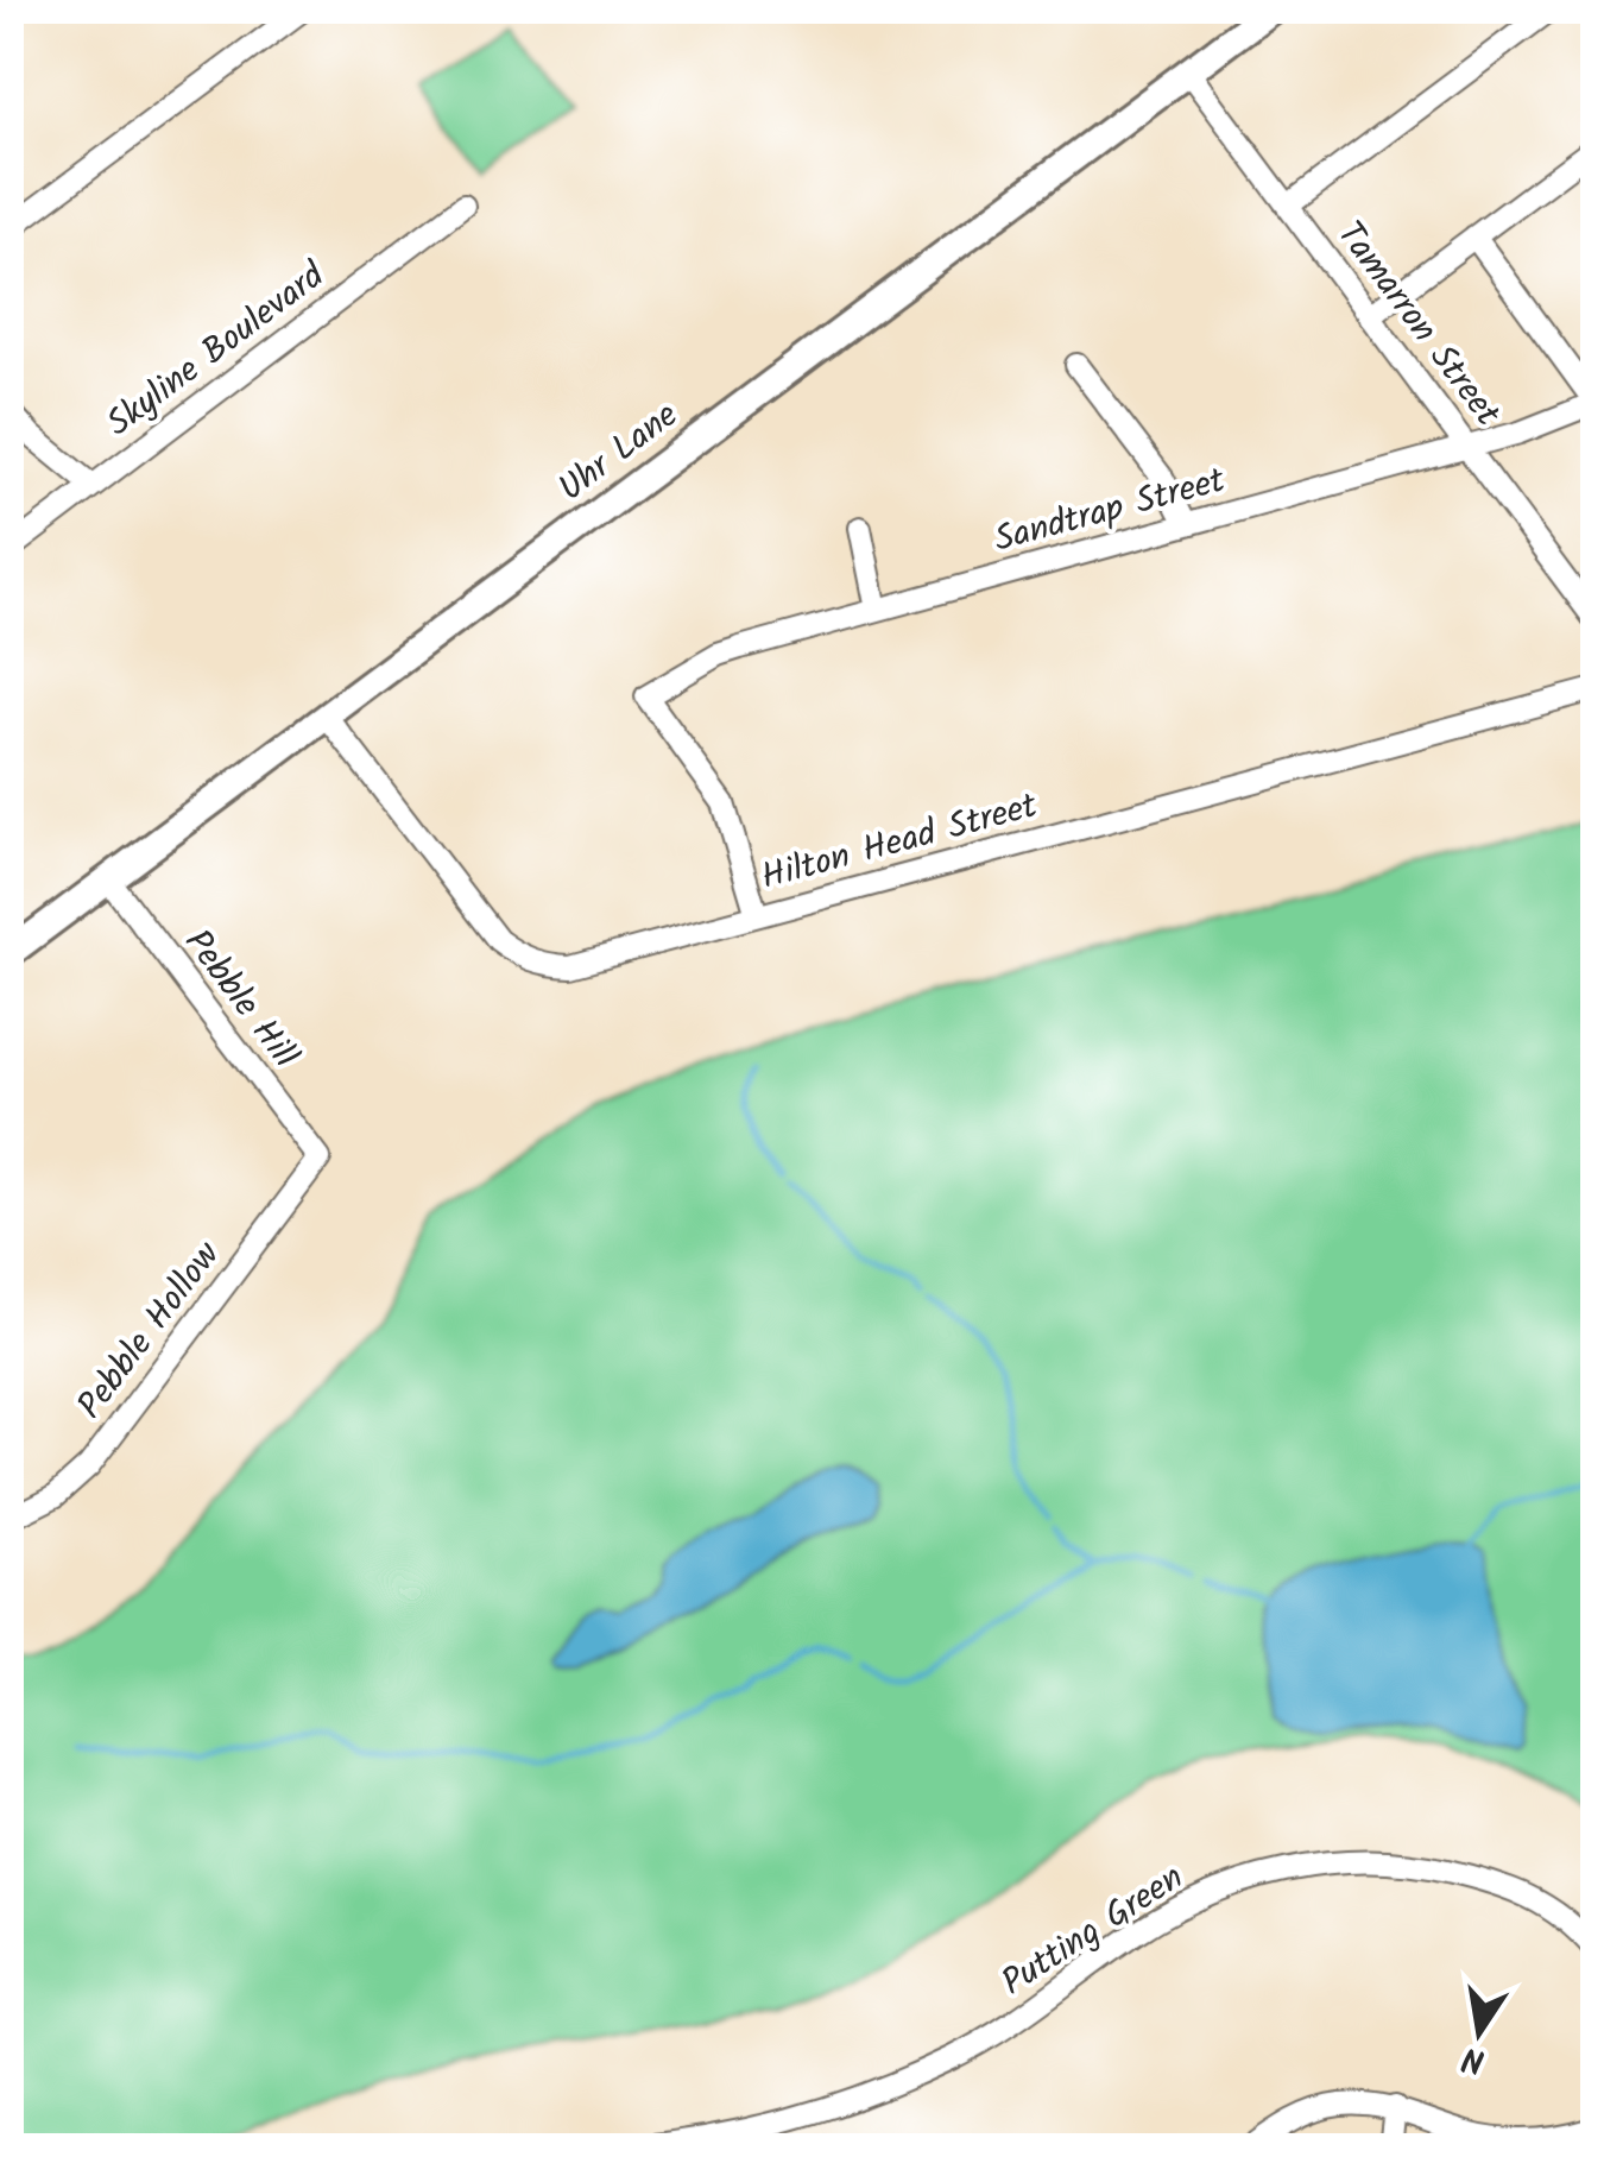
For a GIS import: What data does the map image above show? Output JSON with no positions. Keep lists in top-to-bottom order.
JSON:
{
  "streets": {
    "street": [
      "Tamarron Street",
      "Skyline Boulevard",
      "Uhr Lane",
      "Sandtrap Street",
      "Hilton Head Street",
      "Pebble Hill",
      "Pebble Hollow",
      "Putting Green"
    ]
  },
  "crossings": [
    ["Tamarron Street", "Uhr Lane"],
    ["Tamarron Street", "Sandtrap Street"],
    ["Uhr Lane", "Hilton Head Street"],
    ["Uhr Lane", "Pebble Hill"],
    ["Sandtrap Street", "Hilton Head Street"],
    ["Pebble Hill", "Pebble Hollow"]
  ],
  "north": "bottom"
}
